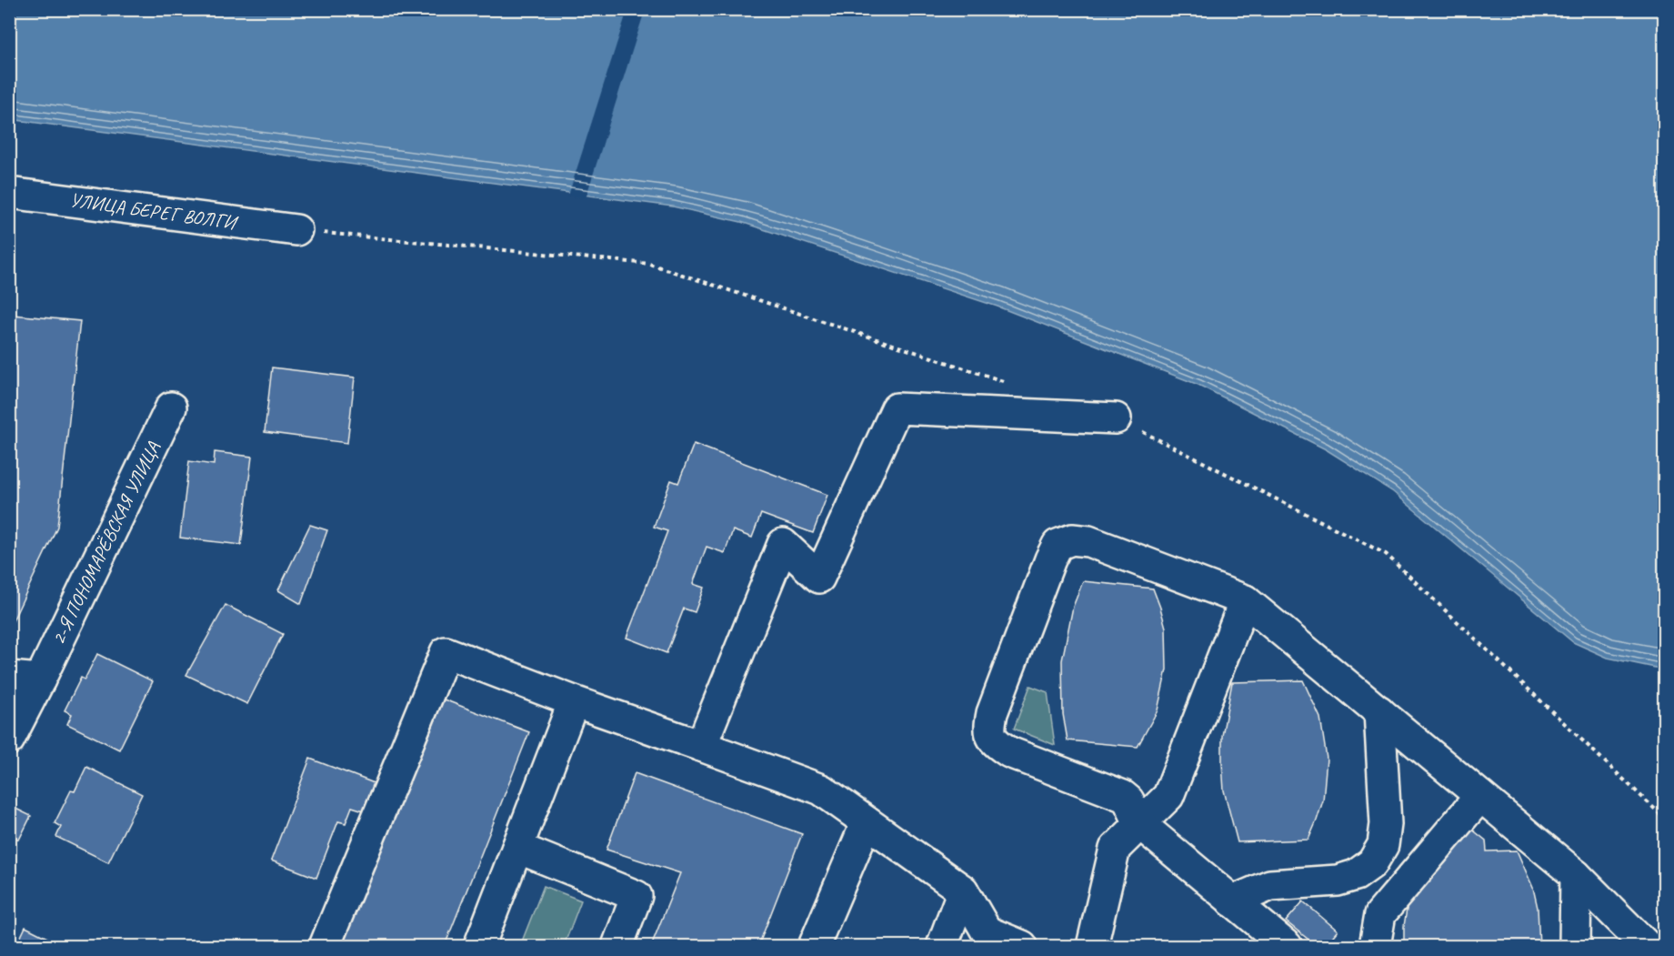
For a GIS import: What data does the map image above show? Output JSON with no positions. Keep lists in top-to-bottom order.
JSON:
{
  "streets": {
    "street": ["УЛИЦА БЕРЕГ ВОЛГИ", "2-Я ПОНОМАРЁВСКАЯ УЛИЦА"]
  }
}
